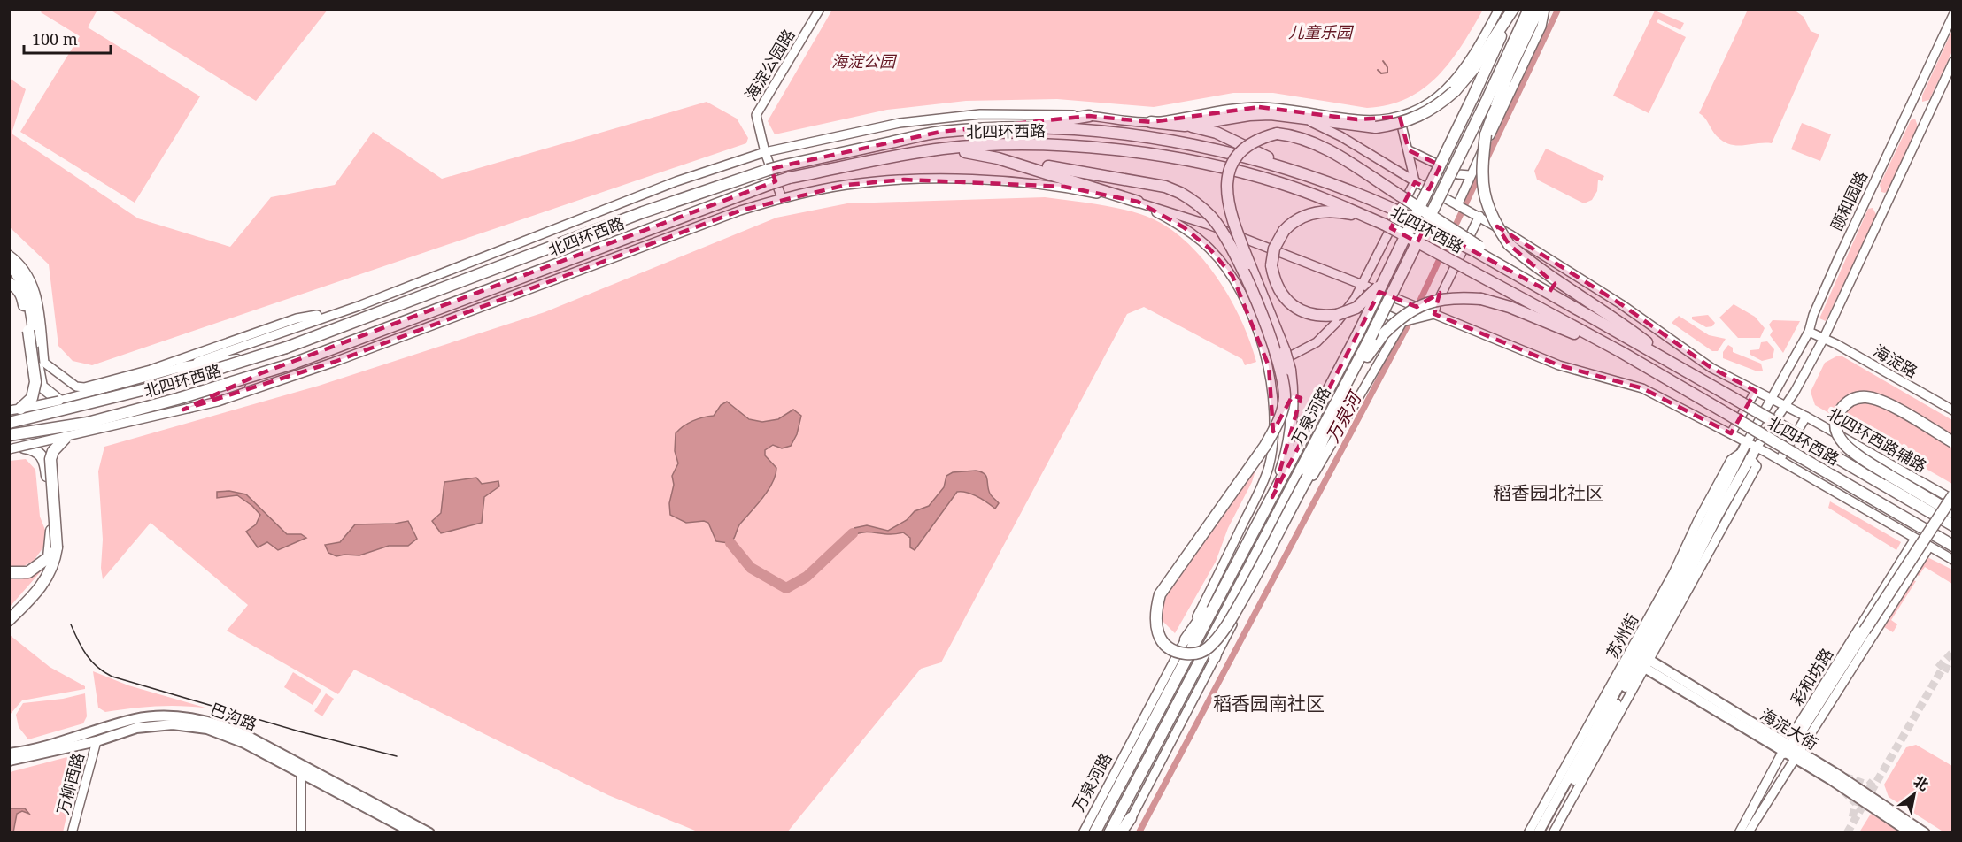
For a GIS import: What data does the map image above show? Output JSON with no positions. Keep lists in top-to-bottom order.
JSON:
{
  "streets": {
    "highway": ["北四环西路", "万泉河路"],
    "main road": ["苏州街", "巴沟路", "海淀大街"],
    "street": [
      "海淀公园路",
      "颐和园路",
      "海淀路",
      "北四环西路辅路",
      "彩和坊路",
      "万柳西路"
    ]
  },
  "crossings": [
    ["海淀公园路", "北四环西路"],
    ["北四环西路", "颐和园路"],
    ["北四环西路", "万泉河路"],
    ["北四环西路", "北四环西路辅路"],
    ["北四环西路", "苏州街"],
    ["颐和园路", "海淀路"],
    ["颐和园路", "苏州街"],
    ["苏州街", "海淀大街"],
    ["彩和坊路", "海淀大街"],
    ["巴沟路", "万柳西路"]
  ],
  "districts": ["稻香园北社区", "稻香园南社区"],
  "water": ["万泉河"],
  "parks": ["儿童乐园", "海淀公园"],
  "scale_bar": "100 m",
  "north": "top right"
}
